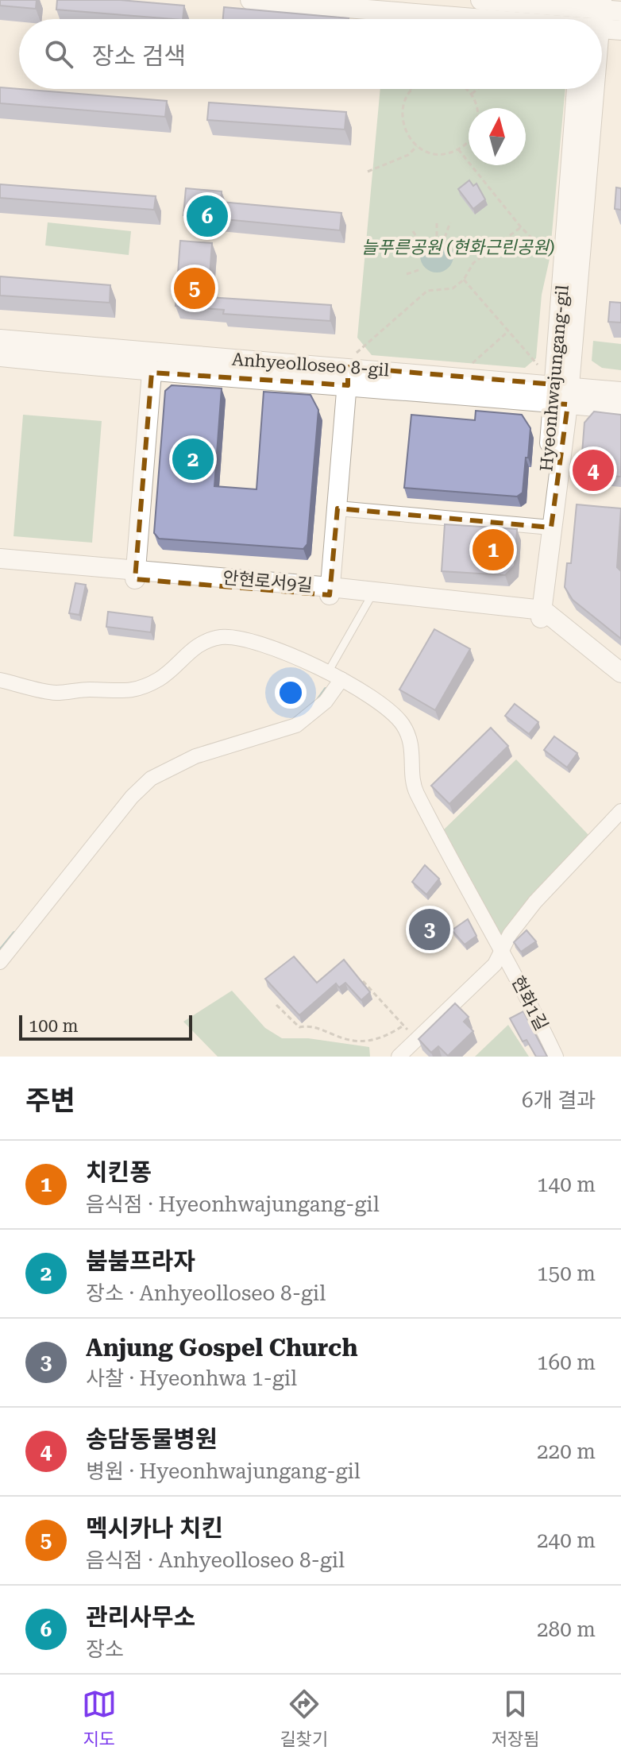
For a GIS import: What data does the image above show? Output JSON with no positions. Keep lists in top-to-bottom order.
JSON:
{
  "streets": {
    "street": [
      "Anhyeolloseo 8-gil",
      "Hyeonhwajungang-gil",
      "안현로서9길",
      "현화1길"
    ]
  },
  "crossings": [
    ["Anhyeolloseo 8-gil", "Hyeonhwajungang-gil"],
    ["Hyeonhwajungang-gil", "안현로서9길"]
  ],
  "parks": ["늘푸른공원 (현화근린공원)"],
  "scale_bar": "100 m",
  "north": "top",
  "page": {
    "search": "장소 검색",
    "pins": [
      "6",
      "5",
      "2",
      "4",
      "1",
      "3"
    ],
    "scale": "100 m",
    "heading": ["주변", "6개 결과"],
    "list": [
      {
        "mark": "1",
        "name": "치킨퐁",
        "note": "음식점 · Hyeonhwajungang-gil",
        "value": "140 m"
      },
      {
        "mark": "2",
        "name": "붐붐프라자",
        "note": "장소 · Anhyeolloseo 8-gil",
        "value": "150 m"
      },
      {
        "mark": "3",
        "name": "Anjung Gospel Church",
        "note": "사찰 · Hyeonhwa 1-gil",
        "value": "160 m"
      },
      {
        "mark": "4",
        "name": "송담동물병원",
        "note": "병원 · Hyeonhwajungang-gil",
        "value": "220 m"
      },
      {
        "mark": "5",
        "name": "멕시카나 치킨",
        "note": "음식점 · Anhyeolloseo 8-gil",
        "value": "240 m"
      },
      {
        "mark": "6",
        "name": "관리사무소",
        "note": "장소",
        "value": "280 m"
      }
    ],
    "nav": ["지도", "길찾기", "저장됨"]
  }
}
